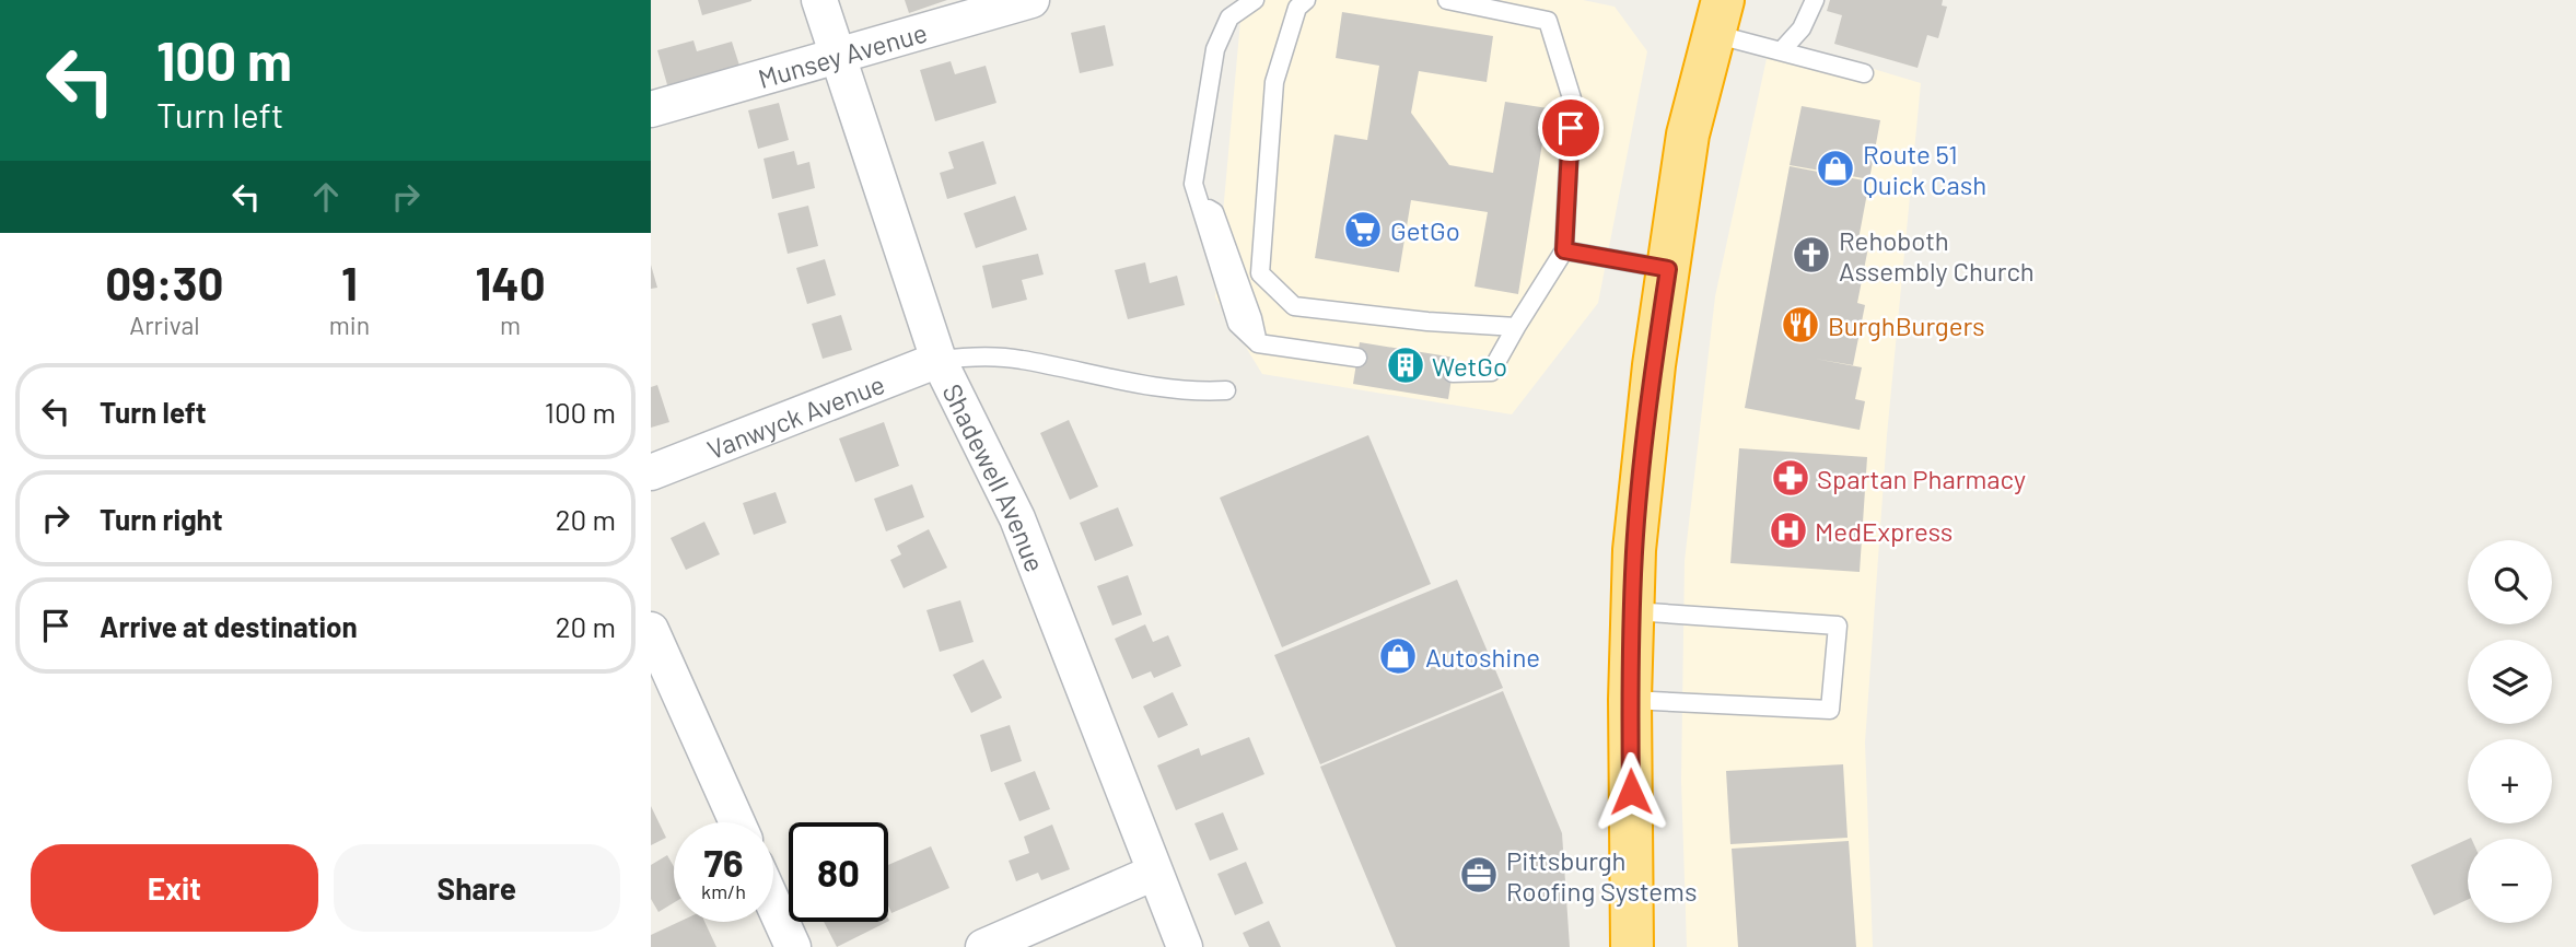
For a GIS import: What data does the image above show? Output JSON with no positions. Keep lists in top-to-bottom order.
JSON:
{
  "streets": {
    "street": ["Munsey Avenue", "Vanwyck Avenue", "Shadewell Avenue"]
  },
  "crossings": [
    ["Munsey Avenue", "Shadewell Avenue"],
    ["Vanwyck Avenue", "Shadewell Avenue"]
  ],
  "places": {
    "shop": ["Route 51 Quick Cash", "Autoshine"],
    "supermarket": ["GetGo"],
    "church": ["Rehoboth Assembly Church"],
    "restaurant": ["BurghBurgers"],
    "building": ["WetGo"],
    "pharmacy": ["Spartan Pharmacy"],
    "hospital": ["MedExpress"],
    "office": ["Pittsburgh Roofing Systems"]
  },
  "page": {
    "turn": ["100 m", "Turn left"],
    "eta": [
      "09:30",
      "Arrival",
      "1",
      "min",
      "140",
      "m"
    ],
    "list": [
      {
        "name": "Turn left",
        "value": "100 m"
      },
      {
        "name": "Turn right",
        "value": "20 m"
      },
      {
        "name": "Arrive at destination",
        "value": "20 m"
      }
    ],
    "map_buttons": ["+", "−"],
    "speed": "76 km/h",
    "limit": "80",
    "buttons": ["Exit", "Share"]
  }
}
